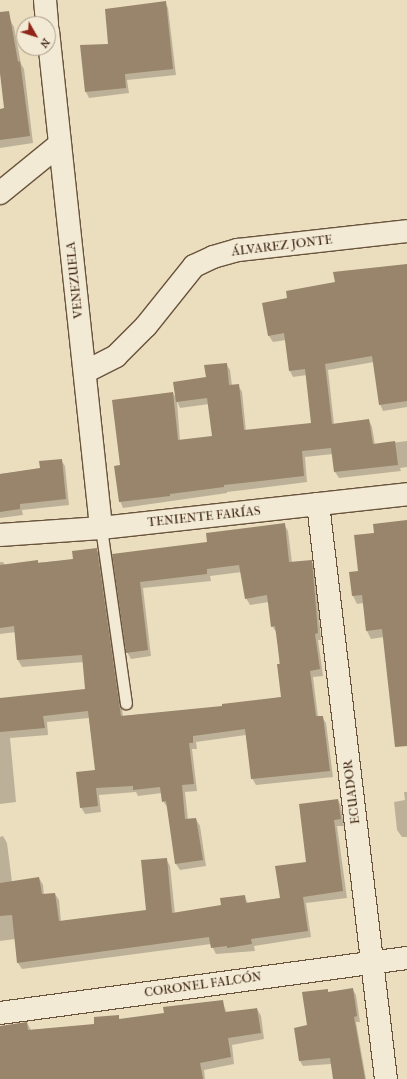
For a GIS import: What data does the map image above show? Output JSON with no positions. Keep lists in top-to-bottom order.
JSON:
{
  "streets": {
    "street": [
      "ÁLVAREZ JONTE",
      "VENEZUELA",
      "TENIENTE FARÍAS",
      "ECUADOR",
      "CORONEL FALCÓN"
    ]
  },
  "crossings": [
    ["ÁLVAREZ JONTE", "VENEZUELA"],
    ["VENEZUELA", "TENIENTE FARÍAS"],
    ["TENIENTE FARÍAS", "ECUADOR"],
    ["ECUADOR", "CORONEL FALCÓN"]
  ],
  "north": "bottom right"
}
